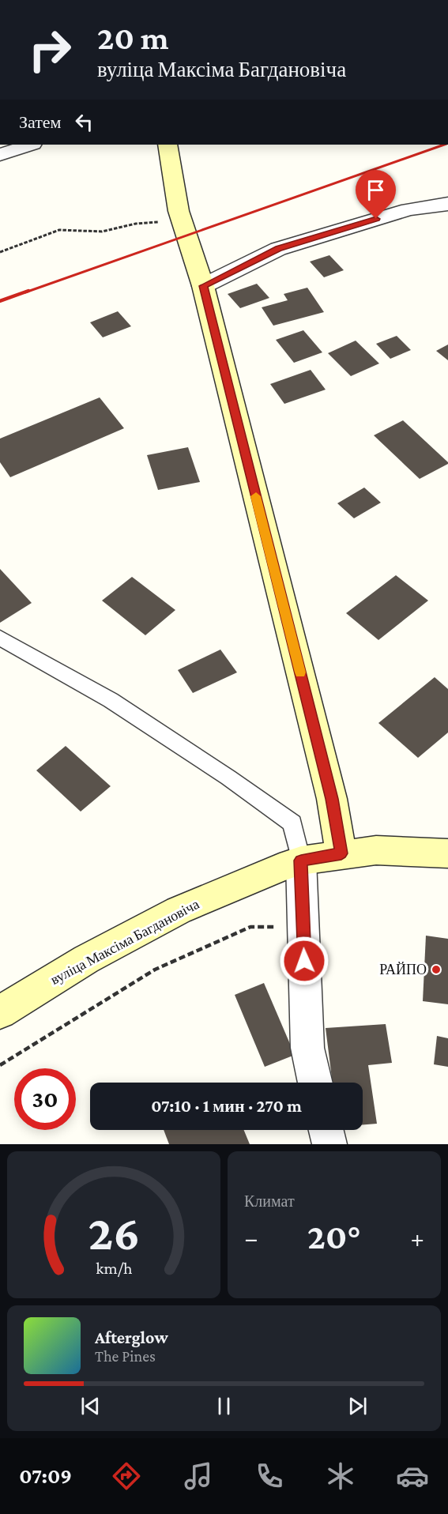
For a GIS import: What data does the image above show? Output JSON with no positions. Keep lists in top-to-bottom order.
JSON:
{
  "streets": {
    "main road": ["вуліца Максіма Багдановіча"]
  },
  "places": ["РАЙПО"],
  "page": {
    "turn": ["20 m", "вуліца Максіма Багдановіча"],
    "then": "Затем",
    "limit": "30",
    "trip": "07:10 · 1 мин · 270 m",
    "tile": "Климат",
    "heat": ["−", "20°", "+"],
    "song": ["Afterglow", "The Pines"],
    "tabs": "07:09",
    "gauge": ["26", "km/h"]
  }
}
